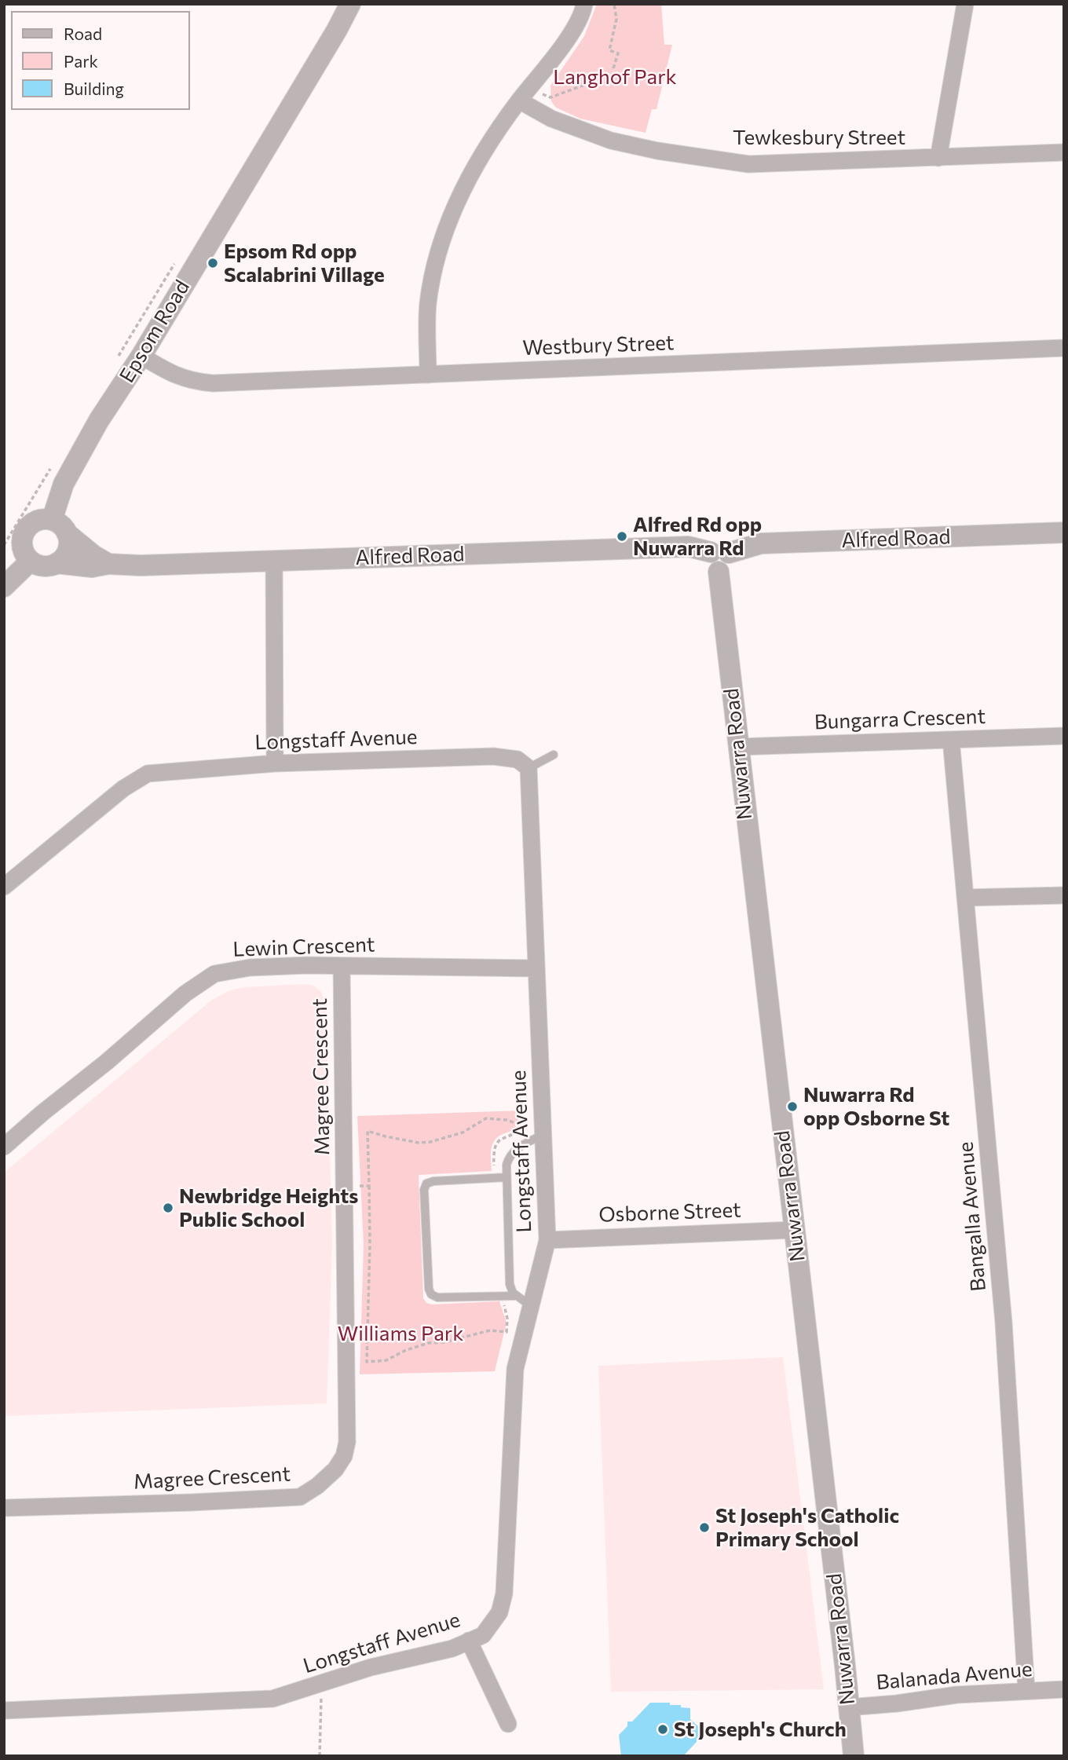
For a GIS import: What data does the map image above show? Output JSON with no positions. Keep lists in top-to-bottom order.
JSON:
{
  "streets": {
    "street": [
      "Tewkesbury Street",
      "Epsom Road",
      "Westbury Street",
      "Alfred Road",
      "Bungarra Crescent",
      "Longstaff Avenue",
      "Nuwarra Road",
      "Lewin Crescent",
      "Magree Crescent",
      "Osborne Street",
      "Bangalla Avenue",
      "Balanada Avenue"
    ]
  },
  "crossings": [
    ["Epsom Road", "Westbury Street"],
    ["Epsom Road", "Alfred Road"],
    ["Alfred Road", "Nuwarra Road"],
    ["Bungarra Crescent", "Nuwarra Road"],
    ["Bungarra Crescent", "Bangalla Avenue"],
    ["Longstaff Avenue", "Lewin Crescent"],
    ["Longstaff Avenue", "Osborne Street"],
    ["Nuwarra Road", "Osborne Street"],
    ["Nuwarra Road", "Balanada Avenue"],
    ["Lewin Crescent", "Magree Crescent"],
    ["Bangalla Avenue", "Balanada Avenue"]
  ],
  "parks": ["Langhof Park", "Williams Park"],
  "places": [
    "Epsom Rd opp Scalabrini Village",
    "Alfred Rd opp Nuwarra Rd",
    "Nuwarra Rd opp Osborne St",
    "Newbridge Heights Public School",
    "St Joseph's Catholic Primary School",
    "St Joseph's Church"
  ],
  "legend": ["Road", "Park", "Building"]
}
